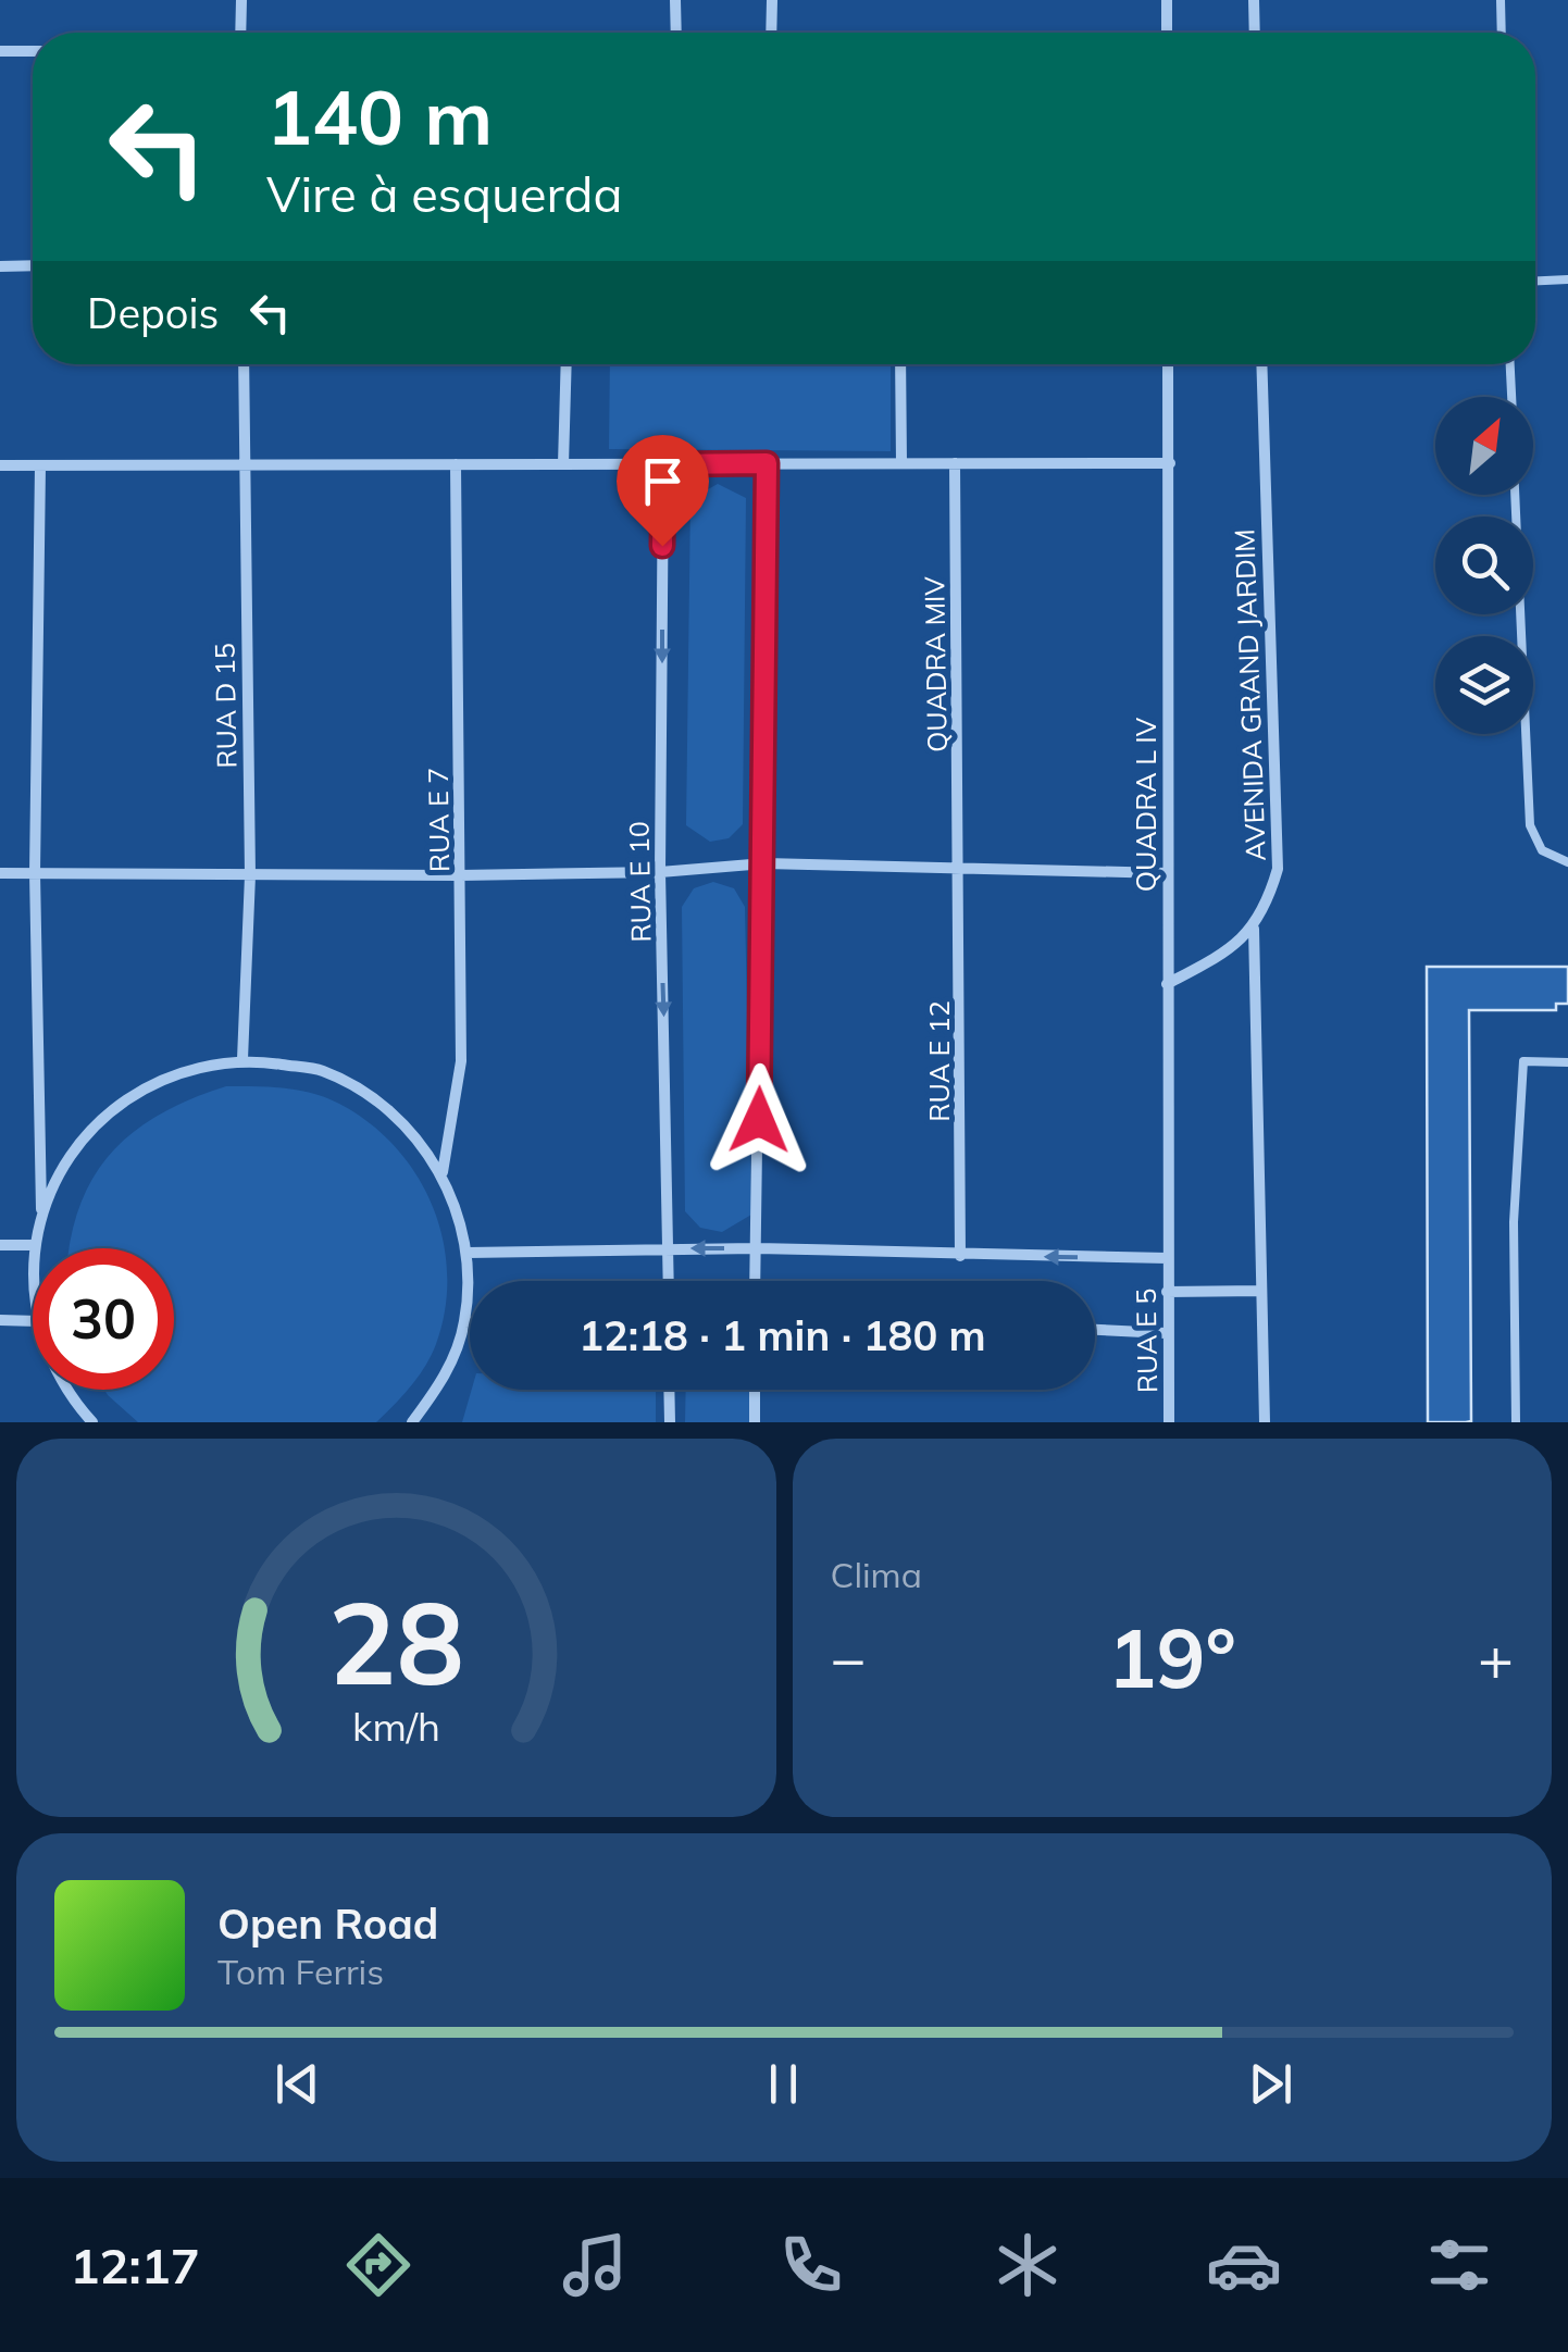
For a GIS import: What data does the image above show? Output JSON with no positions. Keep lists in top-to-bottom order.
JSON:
{
  "streets": {
    "street": [
      "QUADRA MIV",
      "AVENIDA GRAND JARDIM",
      "RUA D 15",
      "QUADRA L IV",
      "RUA E 7",
      "RUA E 10",
      "RUA E 12",
      "RUA E 5"
    ]
  },
  "crossings": [
    ["QUADRA MIV", "RUA E 12"],
    ["QUADRA L IV", "RUA E 5"]
  ],
  "north": "top right",
  "page": {
    "turn": ["140 m", "Vire à esquerda"],
    "then": "Depois",
    "limit": "30",
    "trip": "12:18 · 1 min · 180 m",
    "tile": "Clima",
    "heat": ["−", "19°", "+"],
    "song": ["Open Road", "Tom Ferris"],
    "tabs": "12:17",
    "gauge": ["28", "km/h"]
  }
}
